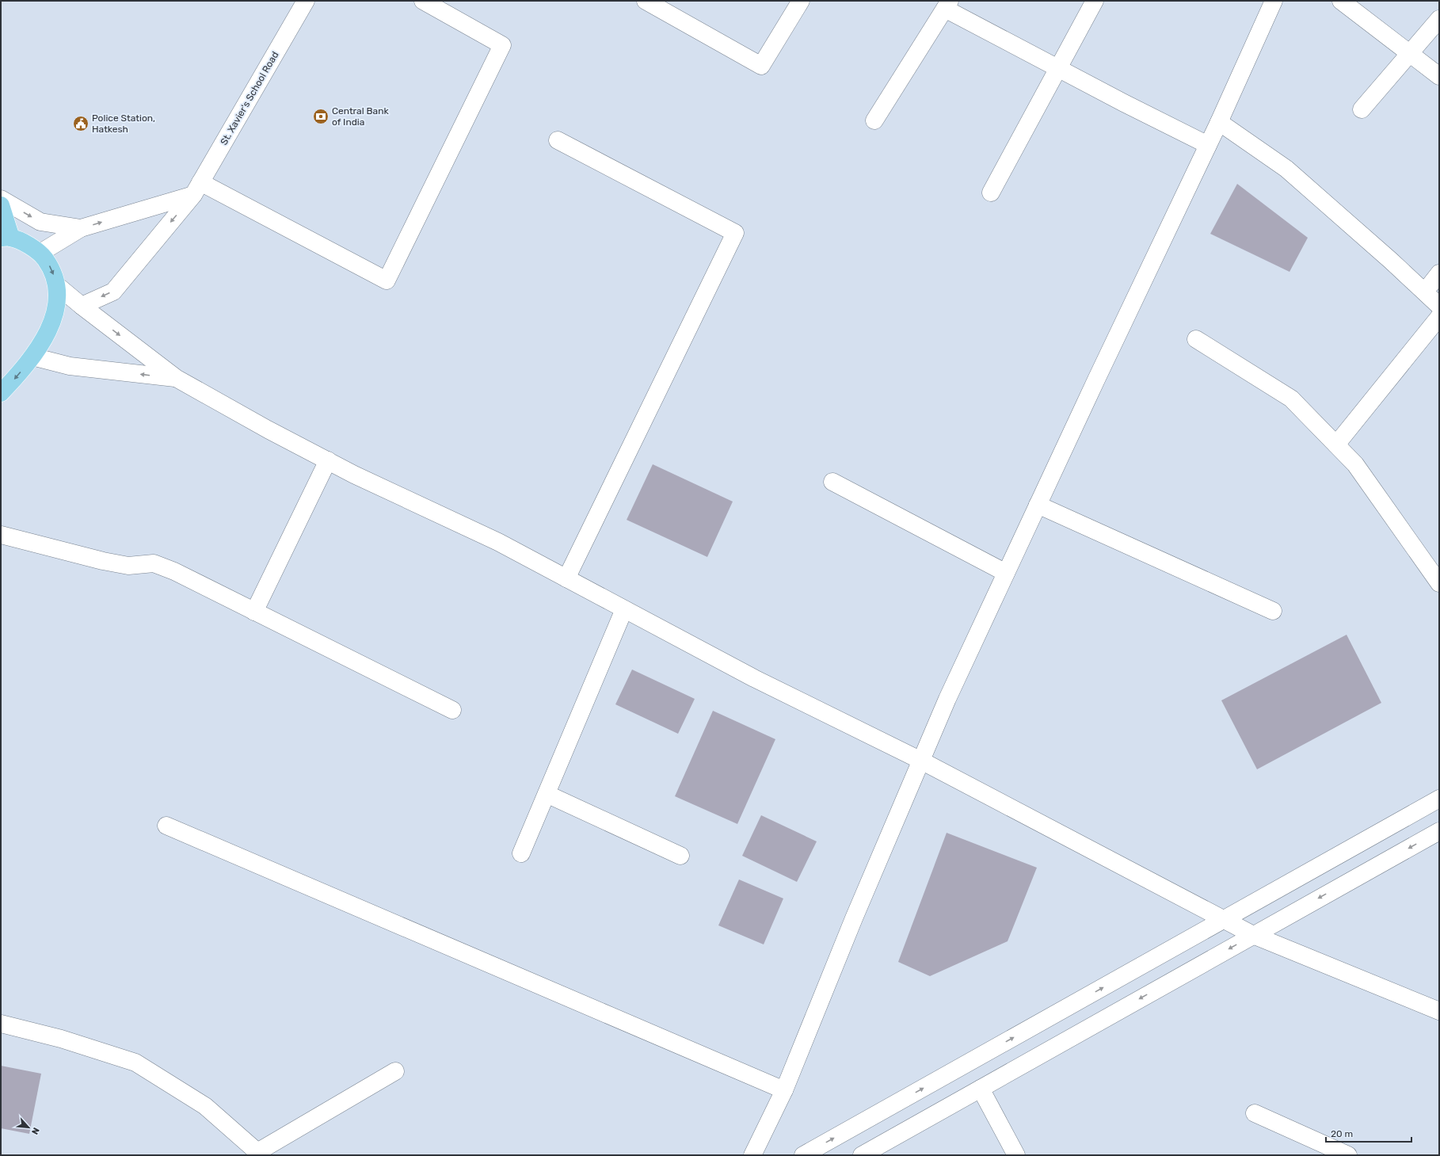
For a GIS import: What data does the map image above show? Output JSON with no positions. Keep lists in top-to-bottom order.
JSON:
{
  "streets": {
    "street": ["St. Xavier's School Road"]
  },
  "one_way": ["St. Xavier's School Road"],
  "places": {
    "bank": ["Central Bank of India"],
    "public building": ["Police Station, Hatkesh"]
  },
  "scale_bar": "20 m",
  "north": "bottom right"
}
